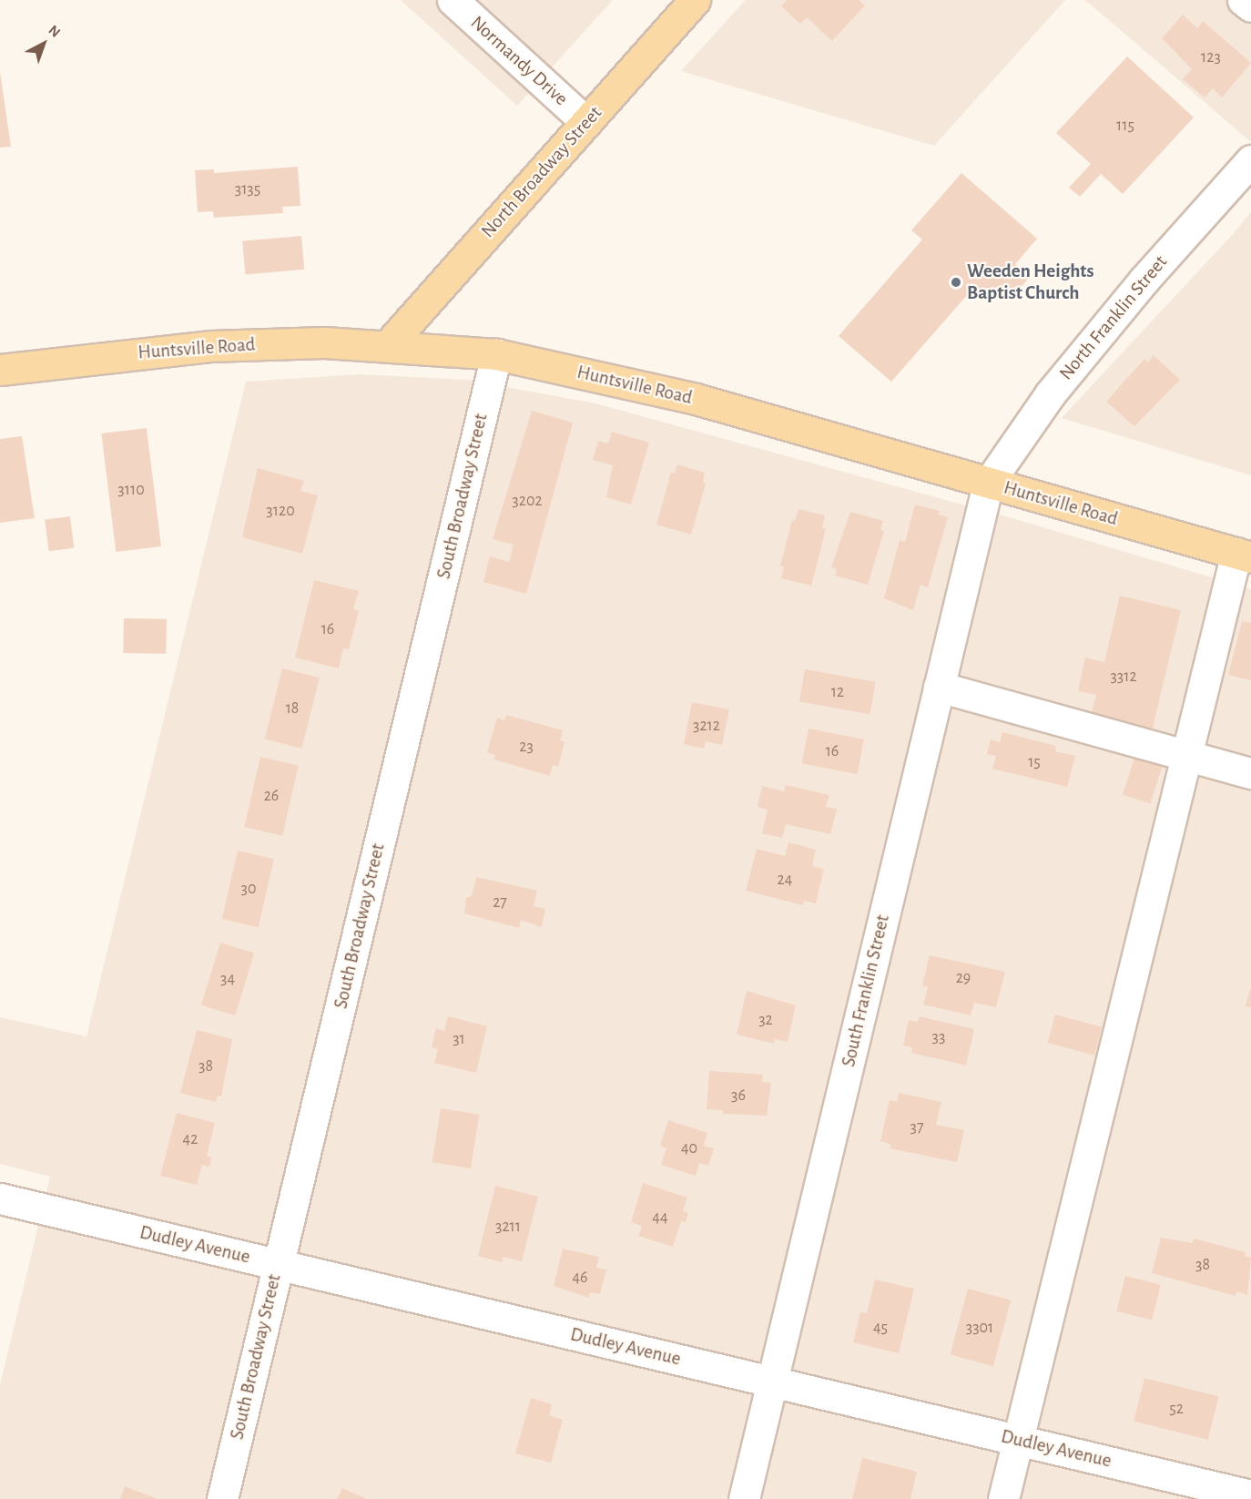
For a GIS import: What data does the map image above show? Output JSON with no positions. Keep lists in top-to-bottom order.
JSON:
{
  "streets": {
    "main road": ["North Broadway Street", "Huntsville Road"],
    "street": [
      "Normandy Drive",
      "North Franklin Street",
      "South Broadway Street",
      "South Franklin Street",
      "Dudley Avenue"
    ]
  },
  "crossings": [
    ["Normandy Drive", "North Broadway Street"],
    ["North Broadway Street", "Huntsville Road"],
    ["North Franklin Street", "Huntsville Road"],
    ["North Franklin Street", "South Franklin Street"],
    ["Huntsville Road", "South Broadway Street"],
    ["Huntsville Road", "South Franklin Street"],
    ["South Broadway Street", "Dudley Avenue"],
    ["South Franklin Street", "Dudley Avenue"]
  ],
  "places": ["Weeden Heights Baptist Church"],
  "house_numbers": [
    "123",
    "115",
    "3135",
    "3110",
    "3202",
    "3120",
    "16",
    "3312",
    "12",
    "18",
    "3212",
    "23",
    "16",
    "15",
    "26",
    "24",
    "30",
    "27",
    "29",
    "34",
    "32",
    "33",
    "31",
    "38",
    "36",
    "37",
    "42",
    "40",
    "44",
    "3211",
    "38",
    "46",
    "45",
    "3301",
    "52"
  ],
  "north": "top right"
}
